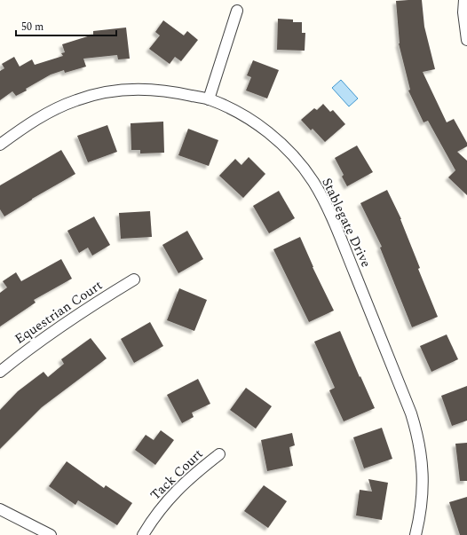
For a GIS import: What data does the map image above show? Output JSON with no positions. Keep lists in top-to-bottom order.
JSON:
{
  "streets": {
    "street": ["Stablegate Drive", "Equestrian Court", "Tack Court"]
  },
  "scale_bar": "50 m"
}
